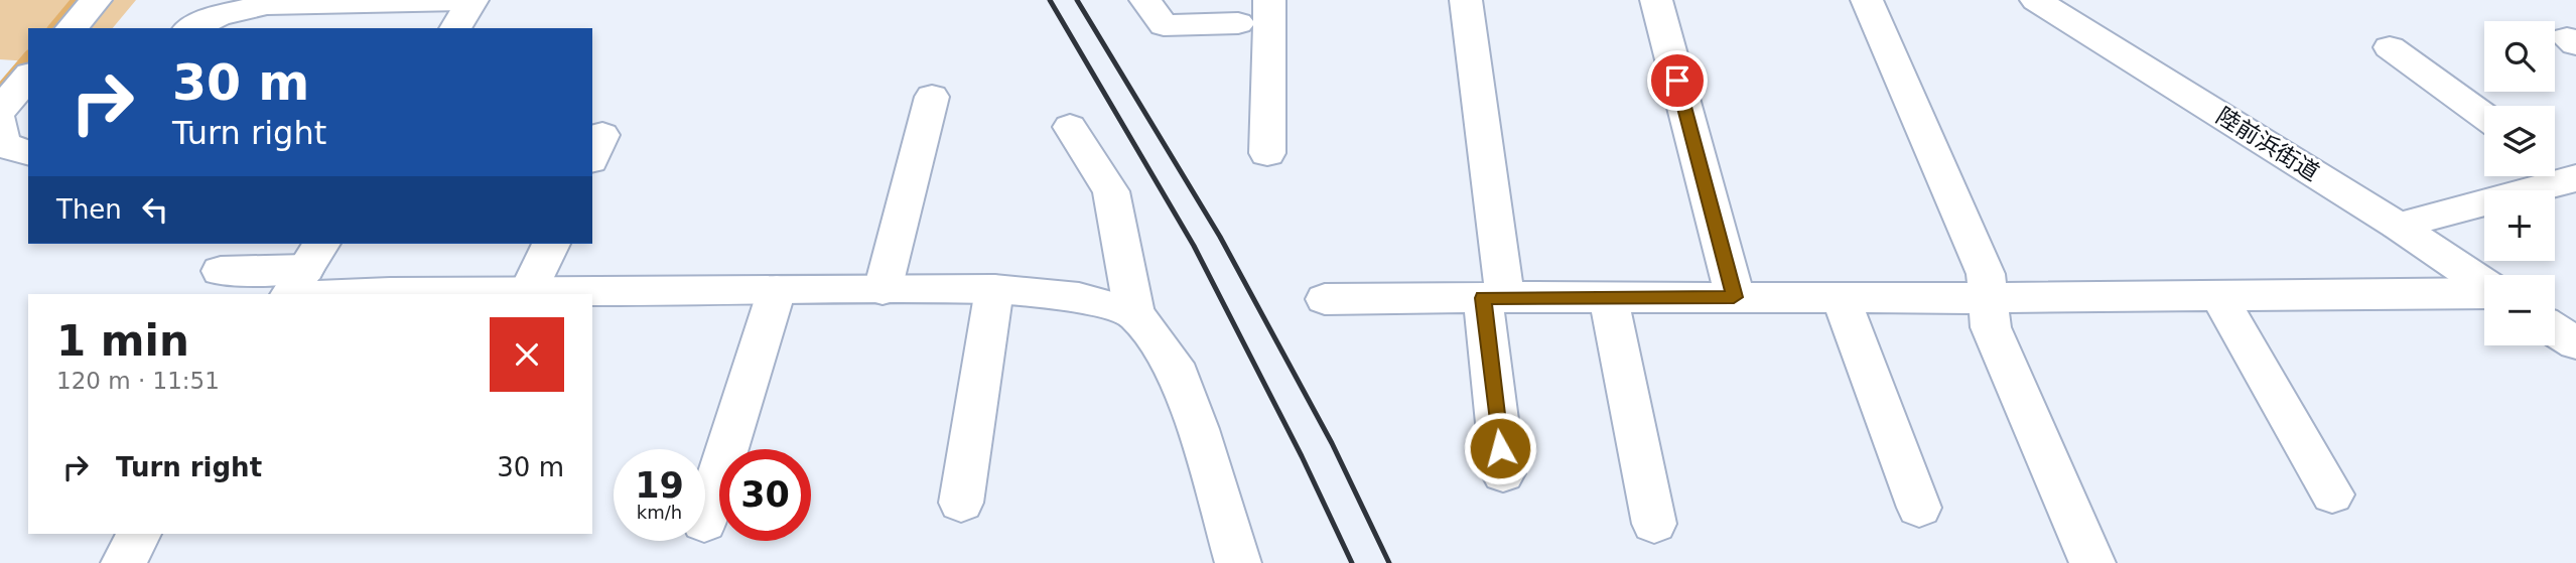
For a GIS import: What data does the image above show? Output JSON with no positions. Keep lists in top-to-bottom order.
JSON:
{
  "streets": {
    "street": ["陸前浜街道"]
  },
  "page": {
    "map_buttons": ["+", "−"],
    "turn": ["30 m", "Turn right"],
    "then": "Then",
    "heading": ["1 min", "120 m · 11:51"],
    "list": [
      {
        "name": "Turn right",
        "value": "30 m"
      }
    ],
    "speed": "19 km/h",
    "limit": "30"
  }
}
